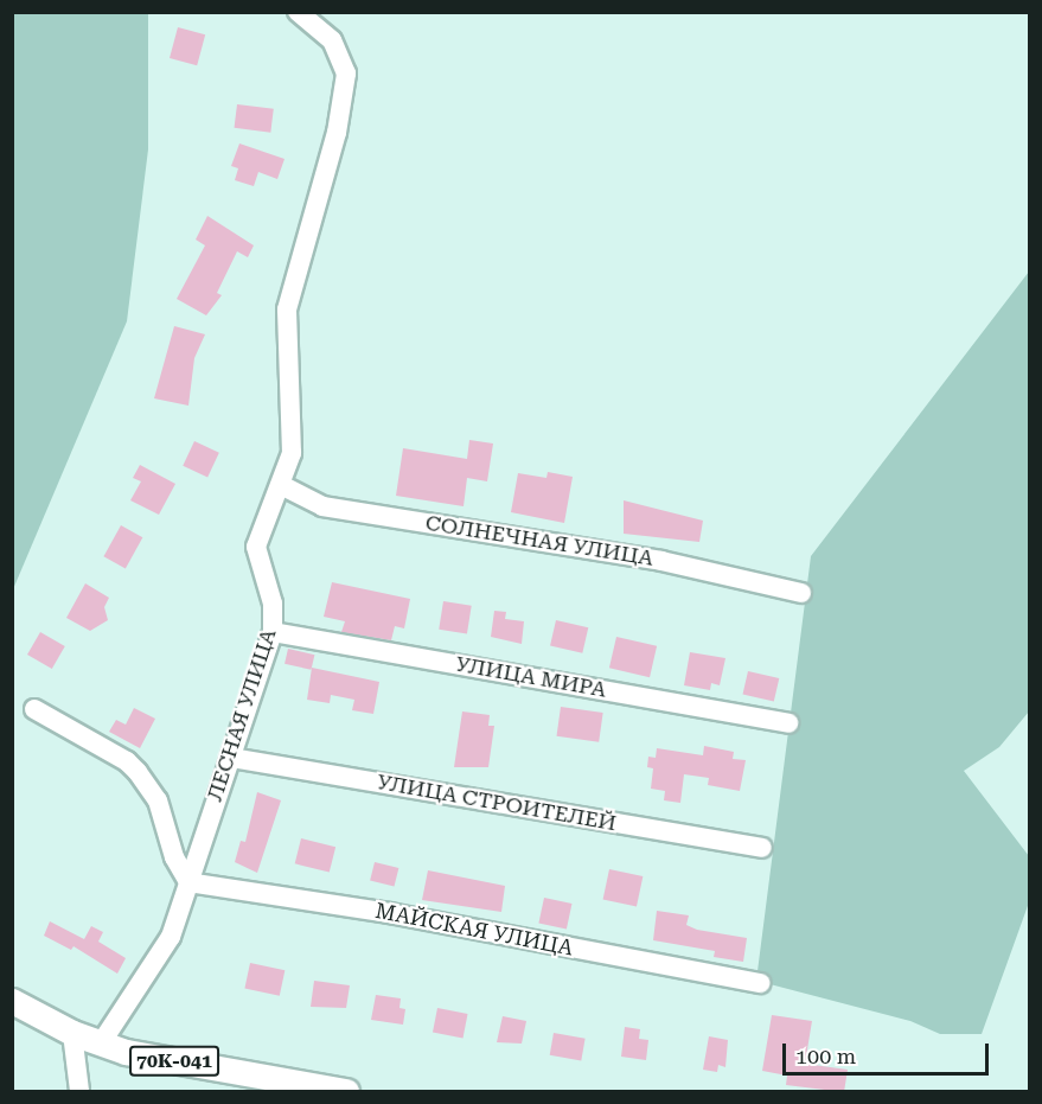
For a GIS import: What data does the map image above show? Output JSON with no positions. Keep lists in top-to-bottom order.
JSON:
{
  "streets": {
    "main road": ["70К-041"],
    "street": [
      "СОЛНЕЧНАЯ УЛИЦА",
      "УЛИЦА МИРА",
      "ЛЕСНАЯ УЛИЦА",
      "УЛИЦА СТРОИТЕЛЕЙ",
      "МАЙСКАЯ УЛИЦА"
    ]
  },
  "crossings": [
    ["СОЛНЕЧНАЯ УЛИЦА", "ЛЕСНАЯ УЛИЦА"],
    ["УЛИЦА МИРА", "ЛЕСНАЯ УЛИЦА"],
    ["ЛЕСНАЯ УЛИЦА", "УЛИЦА СТРОИТЕЛЕЙ"],
    ["ЛЕСНАЯ УЛИЦА", "МАЙСКАЯ УЛИЦА"],
    ["ЛЕСНАЯ УЛИЦА", "70К-041"]
  ],
  "scale_bar": "100 m"
}
